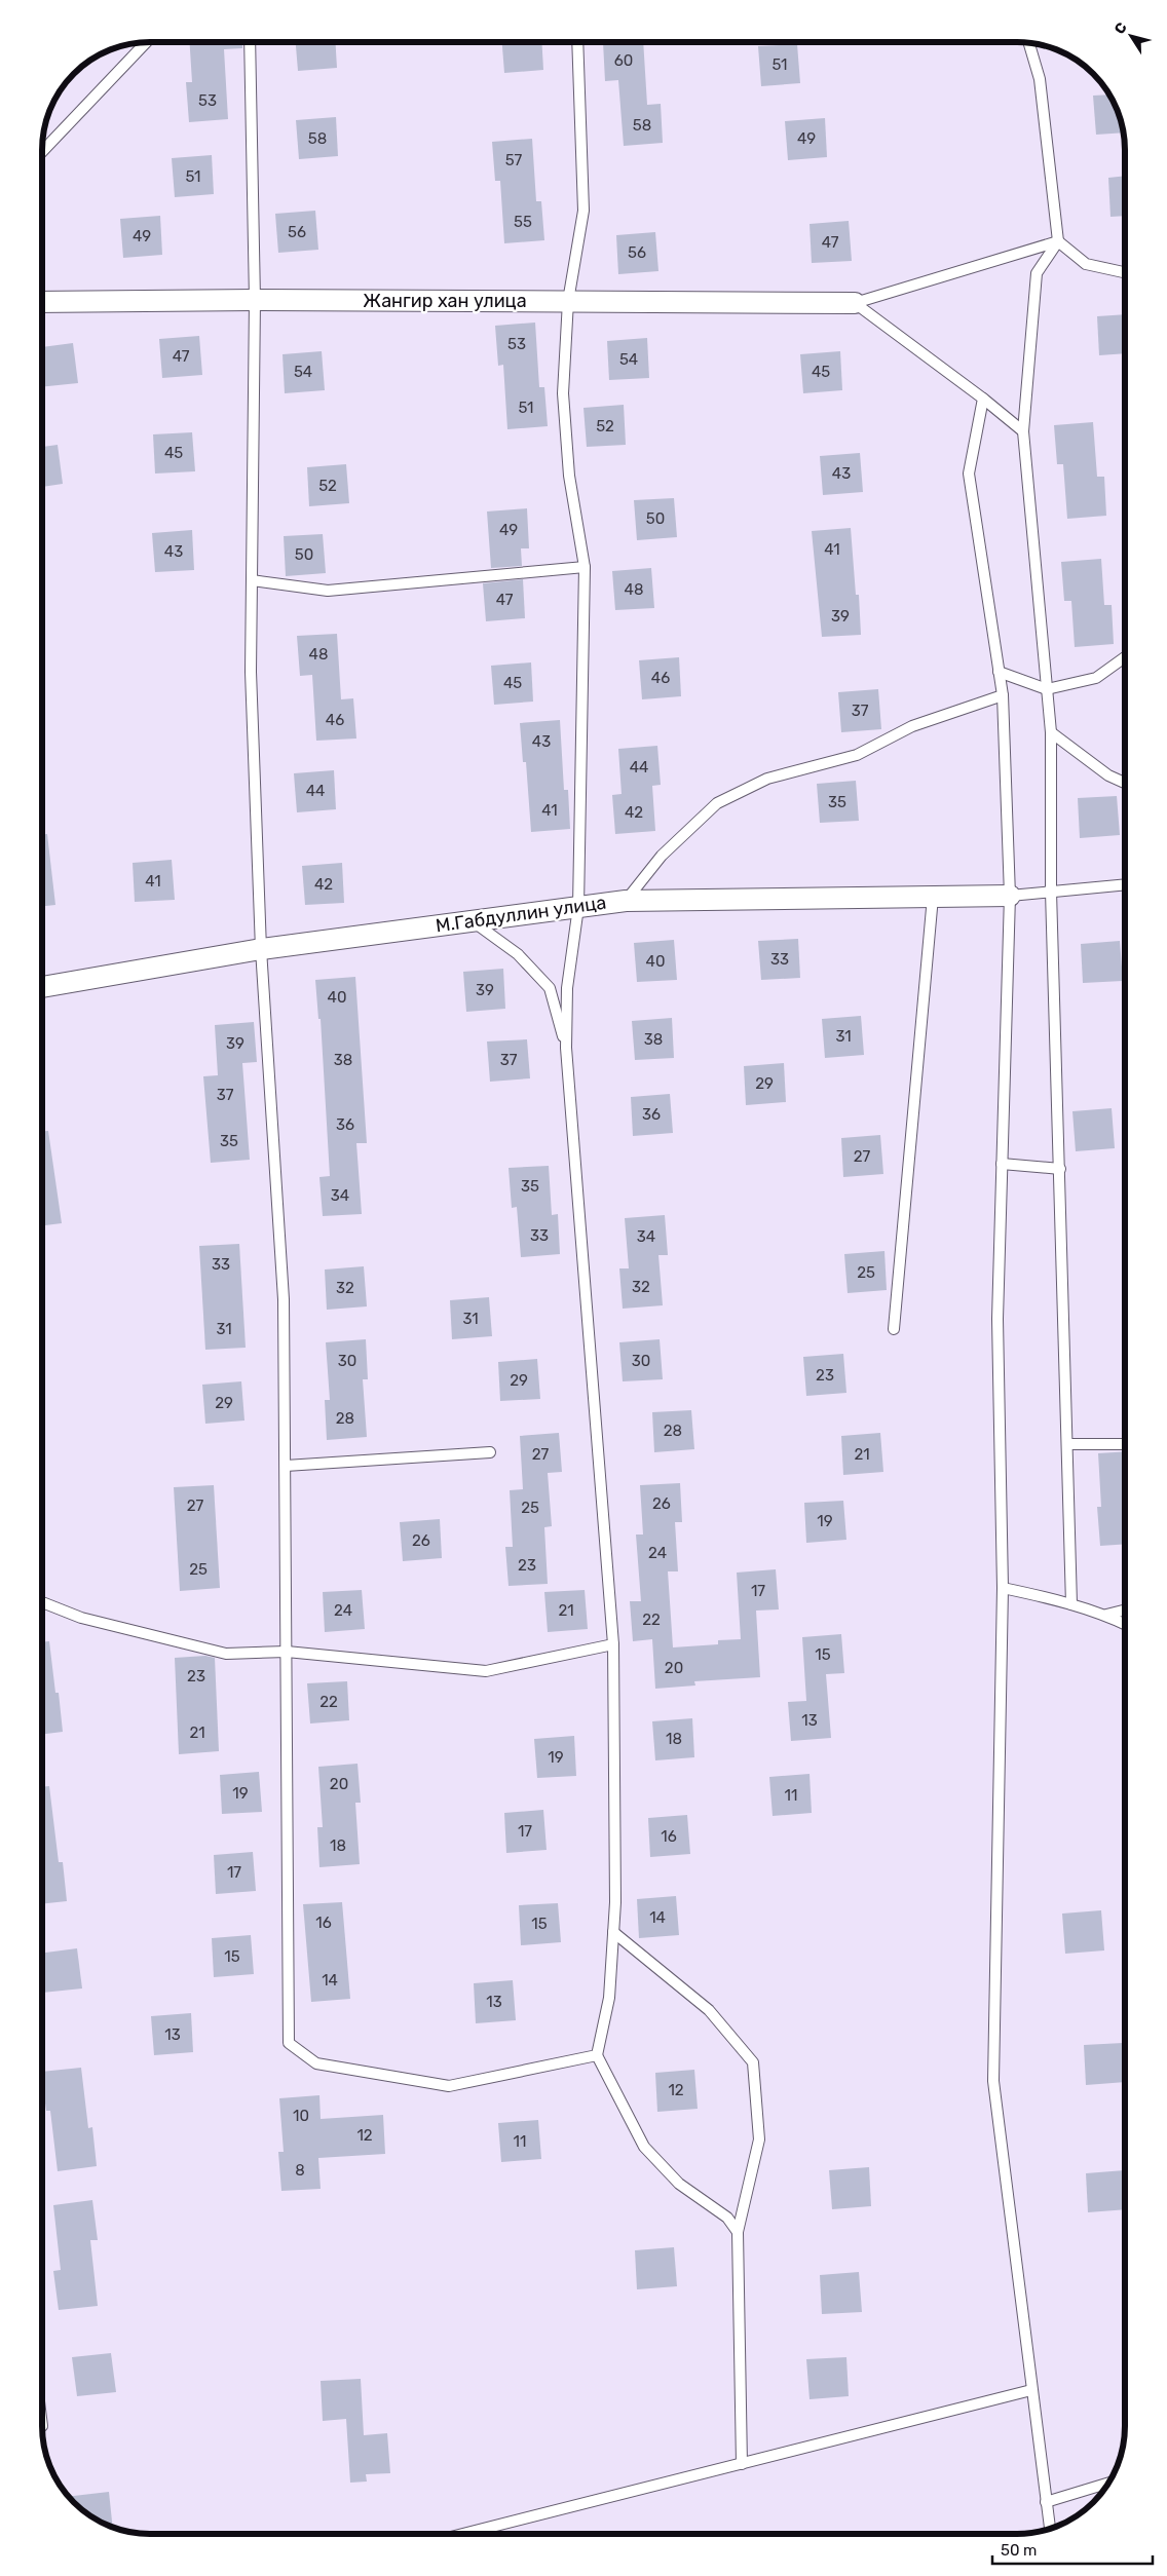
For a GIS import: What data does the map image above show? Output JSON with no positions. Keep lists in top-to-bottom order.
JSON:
{
  "streets": {
    "street": ["Жангир хан улица", "М.Габдуллин улица"]
  },
  "house_numbers": [
    "60",
    "51",
    "53",
    "58",
    "58",
    "49",
    "57",
    "51",
    "55",
    "56",
    "49",
    "47",
    "56",
    "53",
    "47",
    "54",
    "54",
    "45",
    "51",
    "52",
    "45",
    "43",
    "52",
    "50",
    "49",
    "41",
    "43",
    "50",
    "48",
    "47",
    "39",
    "48",
    "46",
    "45",
    "37",
    "46",
    "43",
    "44",
    "44",
    "35",
    "41",
    "42",
    "41",
    "42",
    "33",
    "40",
    "39",
    "40",
    "31",
    "38",
    "39",
    "38",
    "37",
    "29",
    "37",
    "36",
    "36",
    "35",
    "27",
    "35",
    "34",
    "33",
    "34",
    "33",
    "25",
    "32",
    "32",
    "31",
    "31",
    "30",
    "30",
    "23",
    "29",
    "29",
    "28",
    "28",
    "27",
    "21",
    "26",
    "27",
    "25",
    "19",
    "26",
    "24",
    "23",
    "25",
    "17",
    "24",
    "21",
    "22",
    "15",
    "20",
    "23",
    "22",
    "13",
    "21",
    "18",
    "19",
    "20",
    "19",
    "11",
    "17",
    "16",
    "18",
    "17",
    "14",
    "16",
    "15",
    "15",
    "14",
    "13",
    "13",
    "12",
    "10",
    "12",
    "11",
    "8"
  ],
  "scale_bar": "50 m",
  "north": "top left"
}
